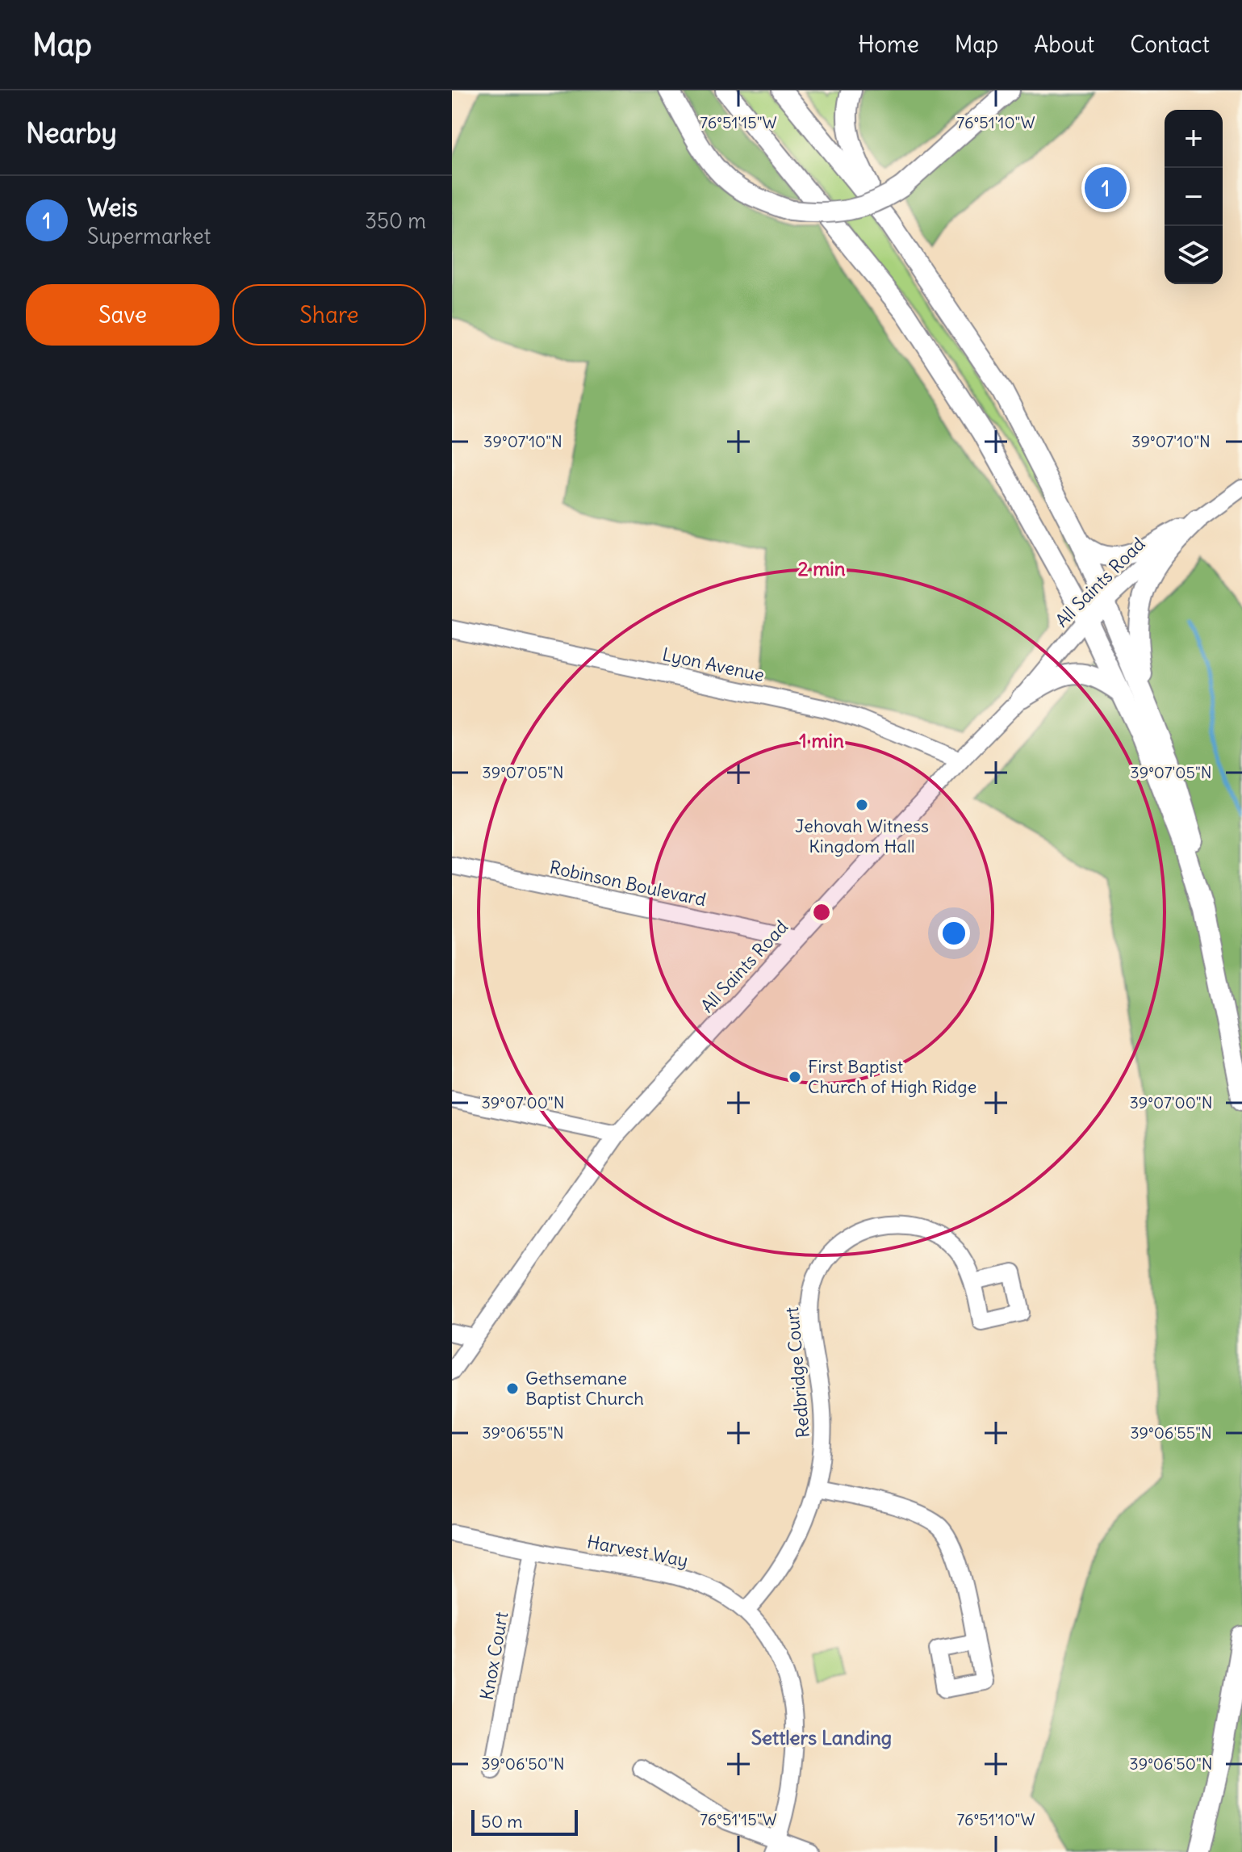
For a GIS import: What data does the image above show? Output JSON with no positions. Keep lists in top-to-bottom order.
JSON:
{
  "streets": {
    "street": [
      "All Saints Road",
      "Lyon Avenue",
      "Robinson Boulevard",
      "Redbridge Court",
      "Harvest Way",
      "Knox Court"
    ]
  },
  "crossings": [
    ["All Saints Road", "Lyon Avenue"],
    ["All Saints Road", "Robinson Boulevard"],
    ["Redbridge Court", "Harvest Way"],
    ["Harvest Way", "Knox Court"]
  ],
  "districts": ["Settlers Landing"],
  "places": ["Jehovah Witness Kingdom Hall", "First Baptist Church of High Ridge", "Gethsemane Baptist Church"],
  "scale_bar": "50 m",
  "page": {
    "header": "Map",
    "nav": [
      "Home",
      "Map",
      "About",
      "Contact"
    ],
    "heading": "Nearby",
    "map_buttons": ["+", "−"],
    "pins": "1",
    "list": [
      {
        "mark": "1",
        "name": "Weis",
        "note": "Supermarket",
        "value": "350 m"
      }
    ],
    "buttons": ["Save", "Share"],
    "scale": "50 m"
  },
  "coordinates": [
    "76°51'15\"W",
    "76°51'10\"W",
    "39°07'10\"N",
    "39°07'05\"N",
    "39°07'00\"N",
    "39°06'55\"N",
    "39°06'50\"N"
  ],
  "rings": ["2 min", "1 min"]
}
